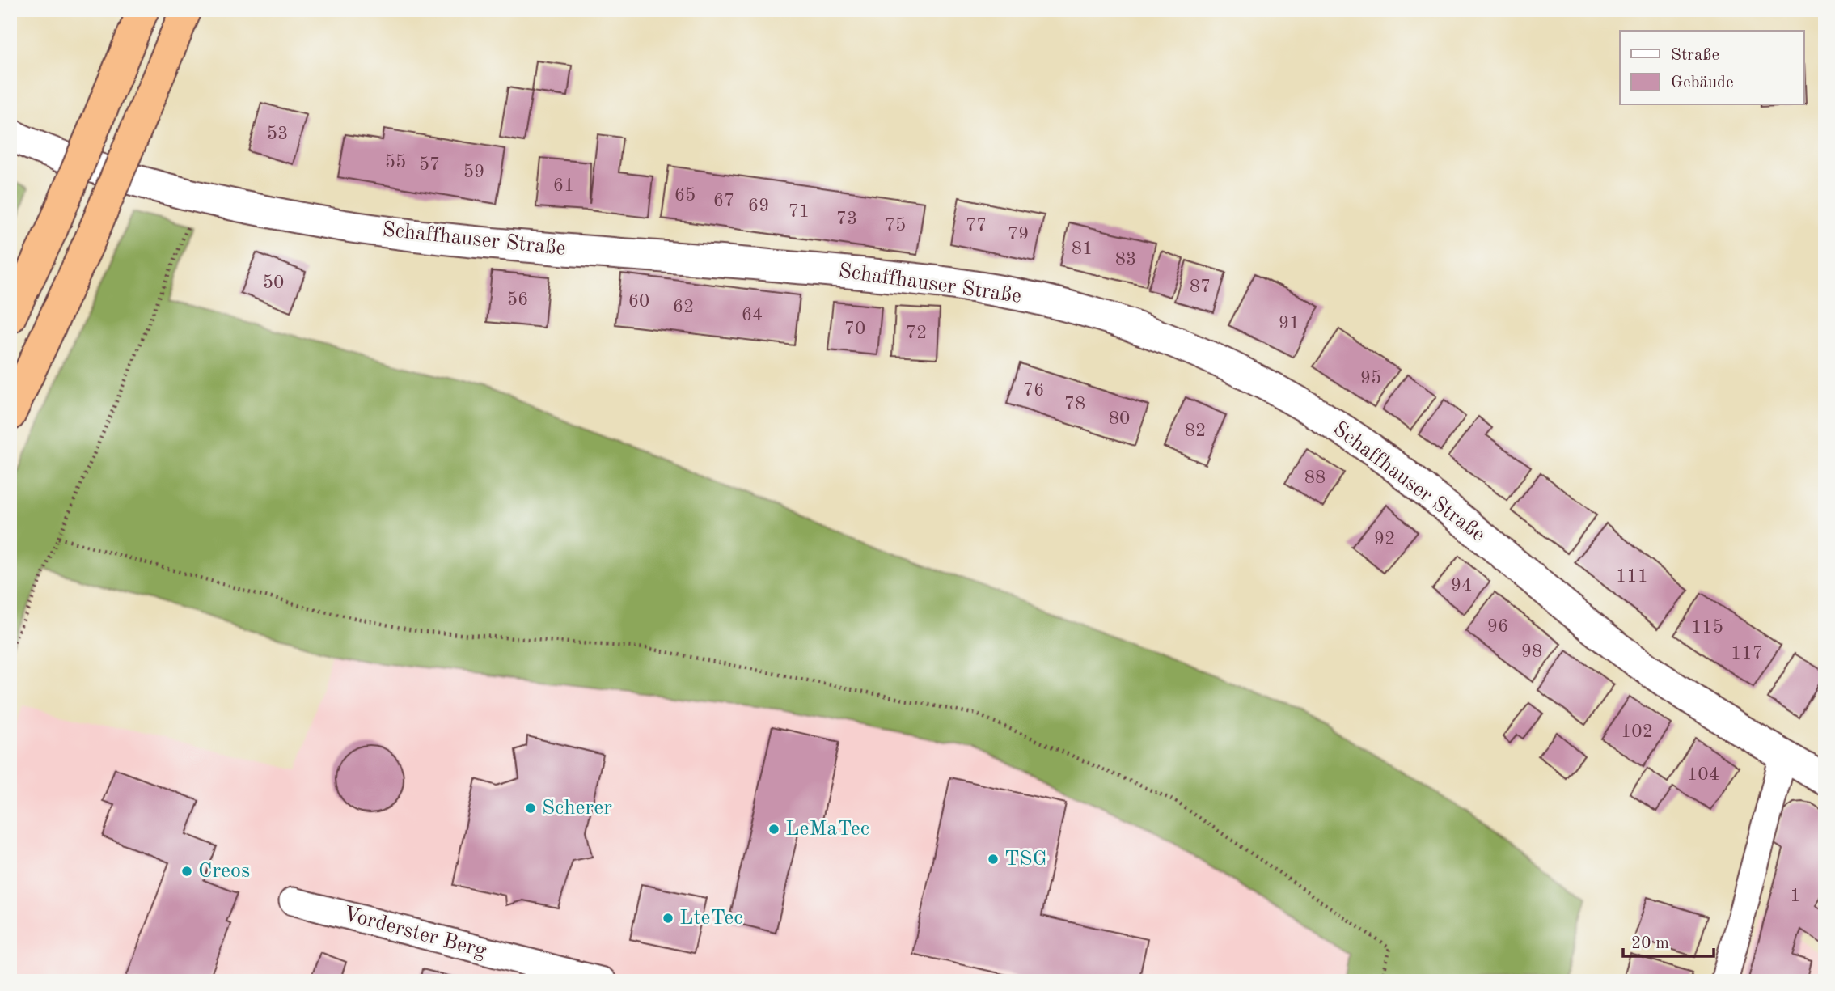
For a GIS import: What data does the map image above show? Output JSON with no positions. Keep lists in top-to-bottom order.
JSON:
{
  "streets": {
    "street": ["Schaffhauser Straße", "Vorderster Berg"]
  },
  "places": [
    "Scherer",
    "LeMaTec",
    "TSG",
    "Creos",
    "LteTec"
  ],
  "house_numbers": [
    "53",
    "55",
    "57",
    "59",
    "61",
    "65",
    "67",
    "69",
    "71",
    "73",
    "75",
    "77",
    "79",
    "81",
    "83",
    "50",
    "87",
    "56",
    "60",
    "62",
    "64",
    "91",
    "70",
    "72",
    "95",
    "76",
    "78",
    "80",
    "82",
    "88",
    "92",
    "111",
    "94",
    "96",
    "115",
    "98",
    "117",
    "102",
    "104",
    "1"
  ],
  "legend": ["Straße", "Gebäude"],
  "scale_bar": "20 m"
}
